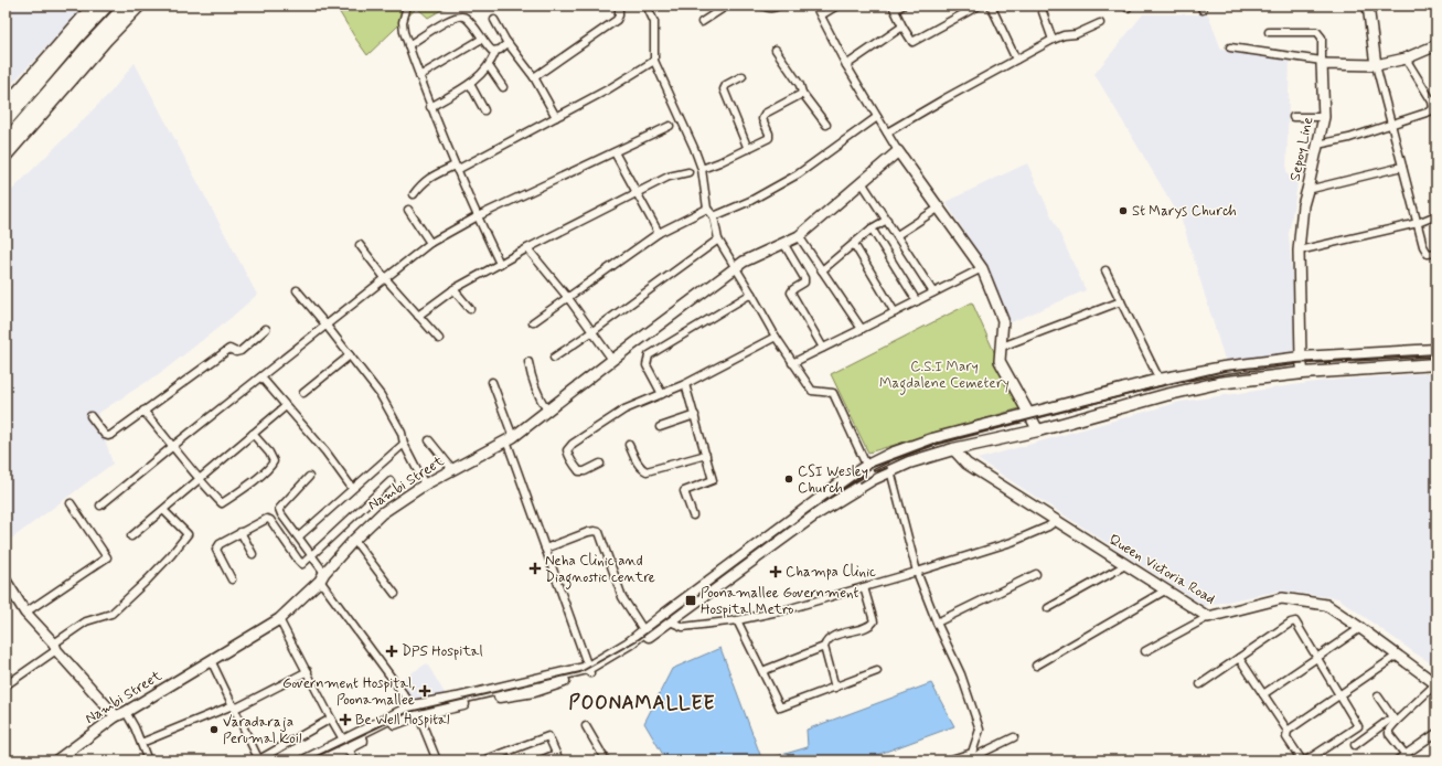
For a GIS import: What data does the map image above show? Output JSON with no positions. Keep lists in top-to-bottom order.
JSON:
{
  "streets": {
    "street": ["Sepoy Line", "Nambi Street", "Queen Victoria Road"]
  },
  "districts": ["POONAMALLEE"],
  "parks": ["C.S.I Mary Magdalene Cemetery"],
  "places": {
    "other": ["St Marys Church", "CSI Wesley Church", "Varadaraja Perumal Koil"],
    "health": [
      "Neha Clinic and Diagnostic centre",
      "Champa Clinic",
      "DPS Hospital",
      "Government Hospital, Poonamallee",
      "Be Well Hospital"
    ],
    "transit": ["Poonamallee Government Hospital Metro"]
  }
}
